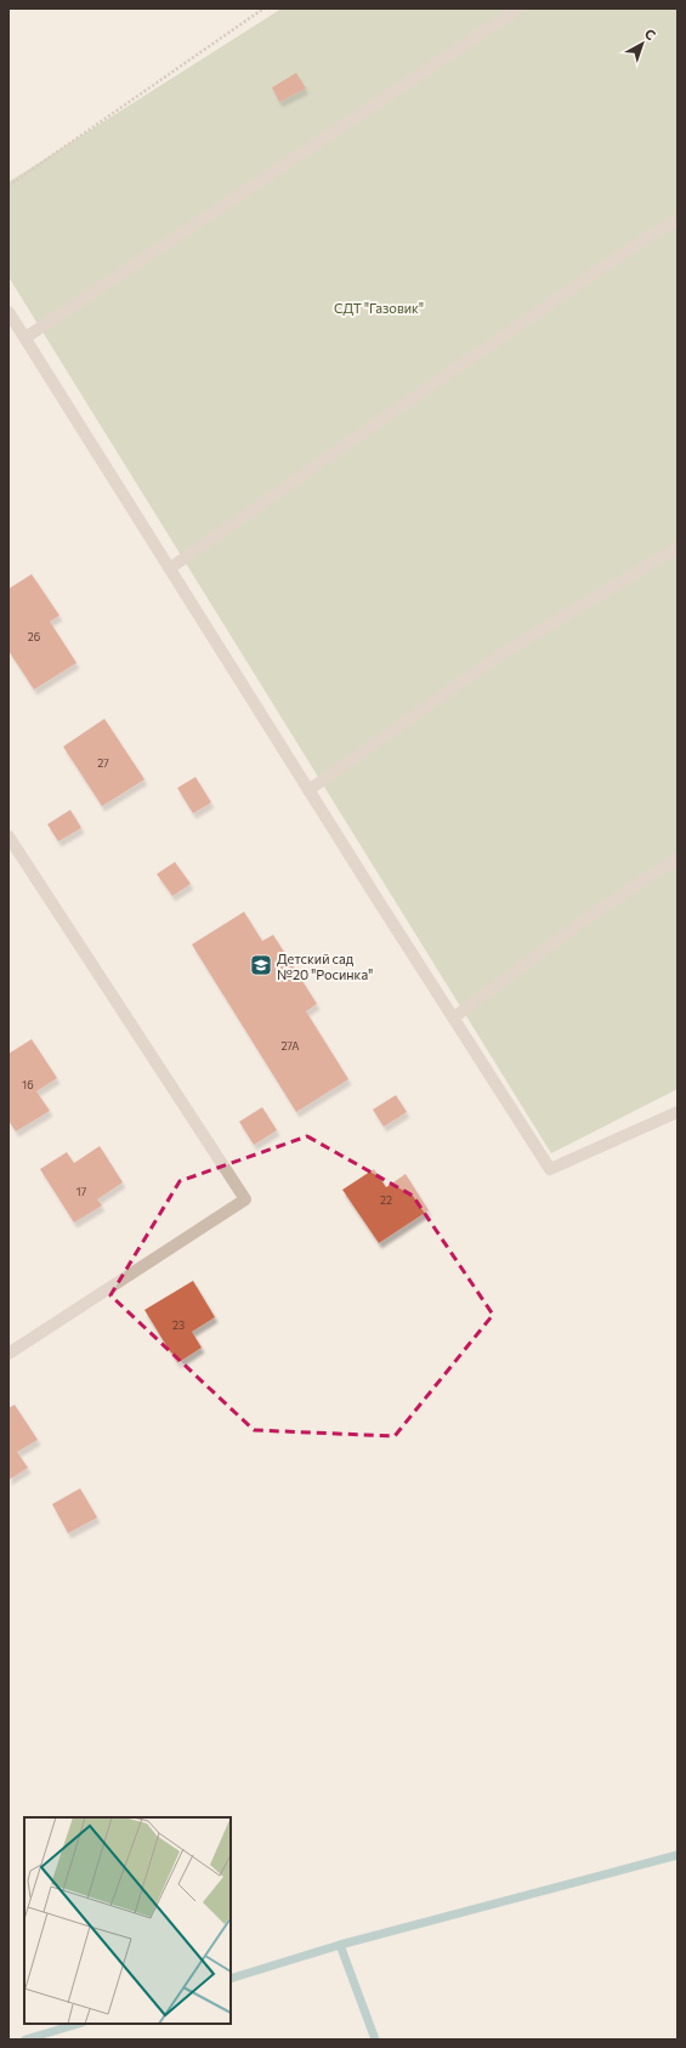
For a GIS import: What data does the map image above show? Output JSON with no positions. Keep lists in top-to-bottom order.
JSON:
{
  "parks": ["СДТ \"Газовик\""],
  "places": {
    "school or university": ["Детский сад №20 \"Росинка\""]
  },
  "house_numbers": [
    "26",
    "27",
    "27А",
    "16",
    "17",
    "22",
    "23"
  ],
  "north": "top right"
}
